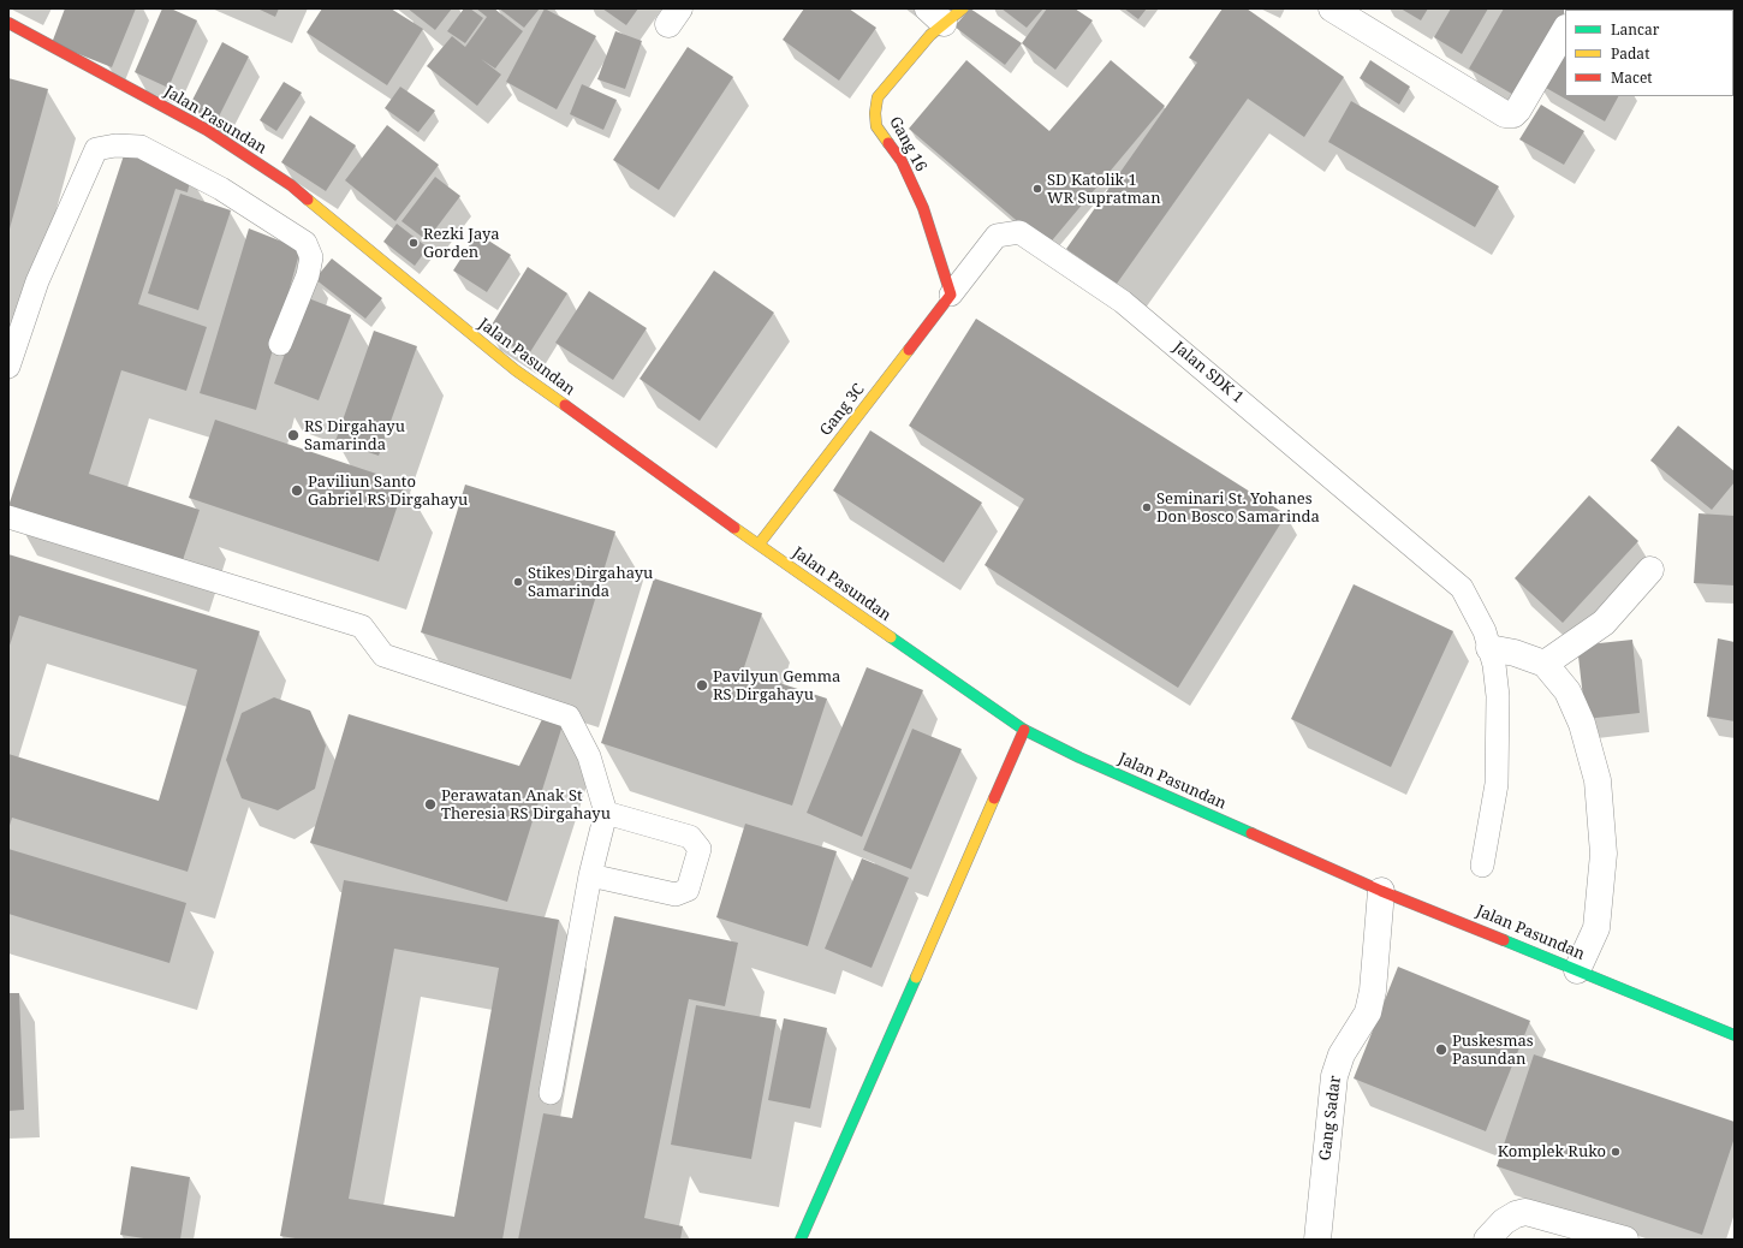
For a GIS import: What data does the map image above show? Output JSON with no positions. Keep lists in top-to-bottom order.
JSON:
{
  "streets": {
    "street": [
      "Jalan Pasundan",
      "Gang 16",
      "Gang 3C",
      "Gang Sadar"
    ],
    "lane": ["Jalan SDK 1"]
  },
  "crossings": [
    ["Jalan Pasundan", "Gang 3C"],
    ["Jalan Pasundan", "Gang Sadar"],
    ["Gang 16", "Jalan SDK 1"],
    ["Gang 16", "Gang 3C"],
    ["Jalan SDK 1", "Gang 3C"]
  ],
  "places": [
    "SD Katolik 1 WR Supratman",
    "Rezki Jaya Gorden",
    "RS Dirgahayu Samarinda",
    "Paviliun Santo Gabriel RS Dirgahayu",
    "Seminari St. Yohanes Don Bosco Samarinda",
    "Stikes Dirgahayu Samarinda",
    "Pavilyun Gemma RS Dirgahayu",
    "Perawatan Anak St Theresia RS Dirgahayu",
    "Puskesmas Pasundan",
    "Komplek Ruko"
  ],
  "legend": ["Lancar", "Padat", "Macet"]
}
